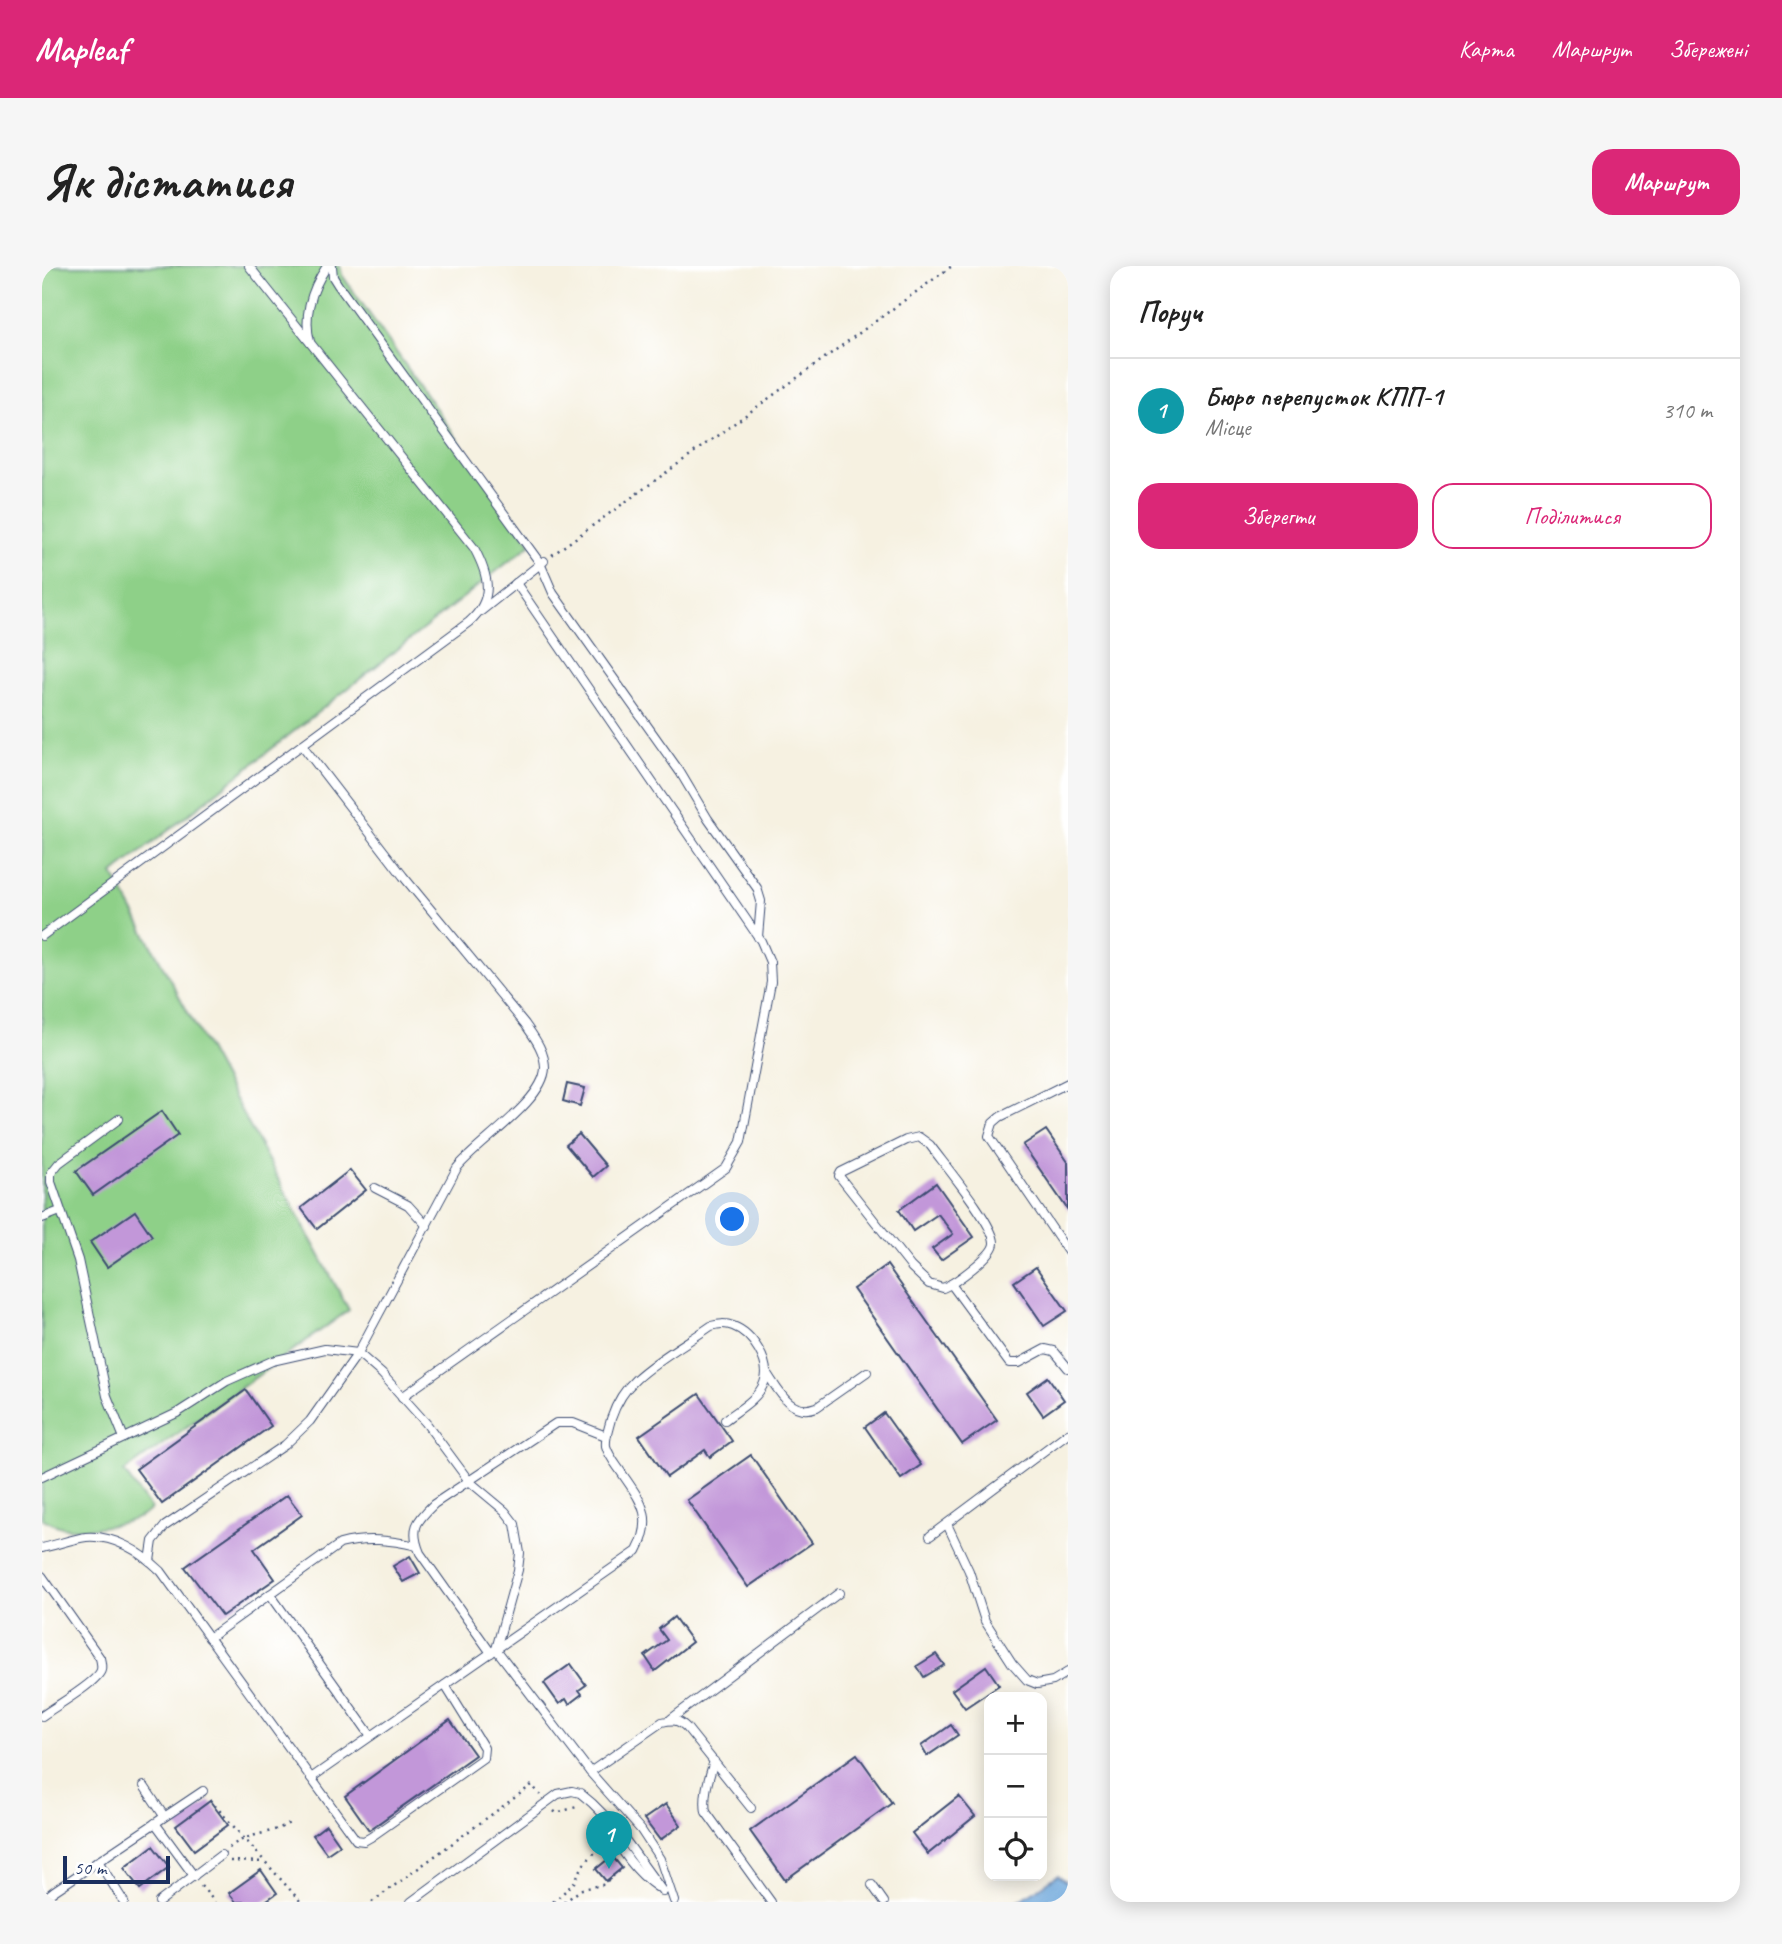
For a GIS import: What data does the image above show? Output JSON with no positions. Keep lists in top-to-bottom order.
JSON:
{
  "scale_bar": "50 m",
  "page": {
    "header": "Mapleaf",
    "nav": ["Карта", "Маршрут", "Збережені"],
    "buttons": [
      "Маршрут",
      ["Зберегти", "Поділитися"]
    ],
    "title": "Як дістатися",
    "heading": "Поруч",
    "list": [
      {
        "mark": "1",
        "name": "Бюро перепусток КПП-1",
        "note": "Місце",
        "value": "310 m"
      }
    ],
    "map_buttons": ["+", "−"],
    "pins": "1",
    "scale": "50 m"
  }
}
